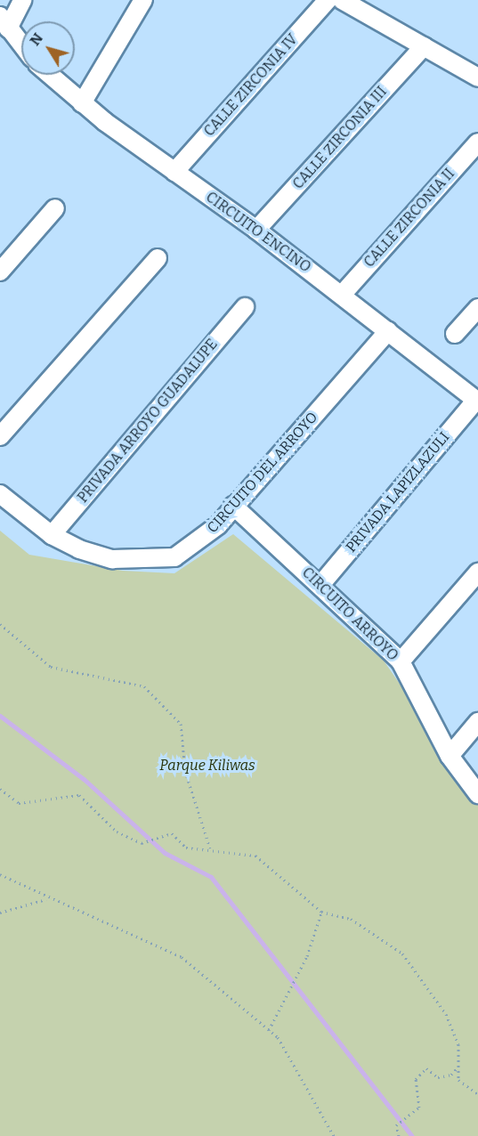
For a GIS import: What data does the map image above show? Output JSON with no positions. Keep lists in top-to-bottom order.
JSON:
{
  "streets": {
    "street": [
      "CALLE ZIRCONIA IV",
      "CALLE ZIRCONIA III",
      "CALLE ZIRCONIA II",
      "CIRCUITO ENCINO",
      "PRIVADA ARROYO GUADALUPE",
      "CIRCUITO DEL ARROYO",
      "PRIVADA LAPIZLAZULI",
      "CIRCUITO ARROYO"
    ]
  },
  "crossings": [
    ["CALLE ZIRCONIA IV", "CIRCUITO ENCINO"],
    ["CALLE ZIRCONIA III", "CIRCUITO ENCINO"],
    ["CALLE ZIRCONIA II", "CIRCUITO ENCINO"],
    ["CIRCUITO ENCINO", "CIRCUITO DEL ARROYO"],
    ["CIRCUITO ENCINO", "PRIVADA LAPIZLAZULI"],
    ["PRIVADA ARROYO GUADALUPE", "CIRCUITO DEL ARROYO"],
    ["CIRCUITO DEL ARROYO", "CIRCUITO ARROYO"],
    ["PRIVADA LAPIZLAZULI", "CIRCUITO ARROYO"]
  ],
  "parks": ["Parque Kiliwas"],
  "north": "top left"
}
